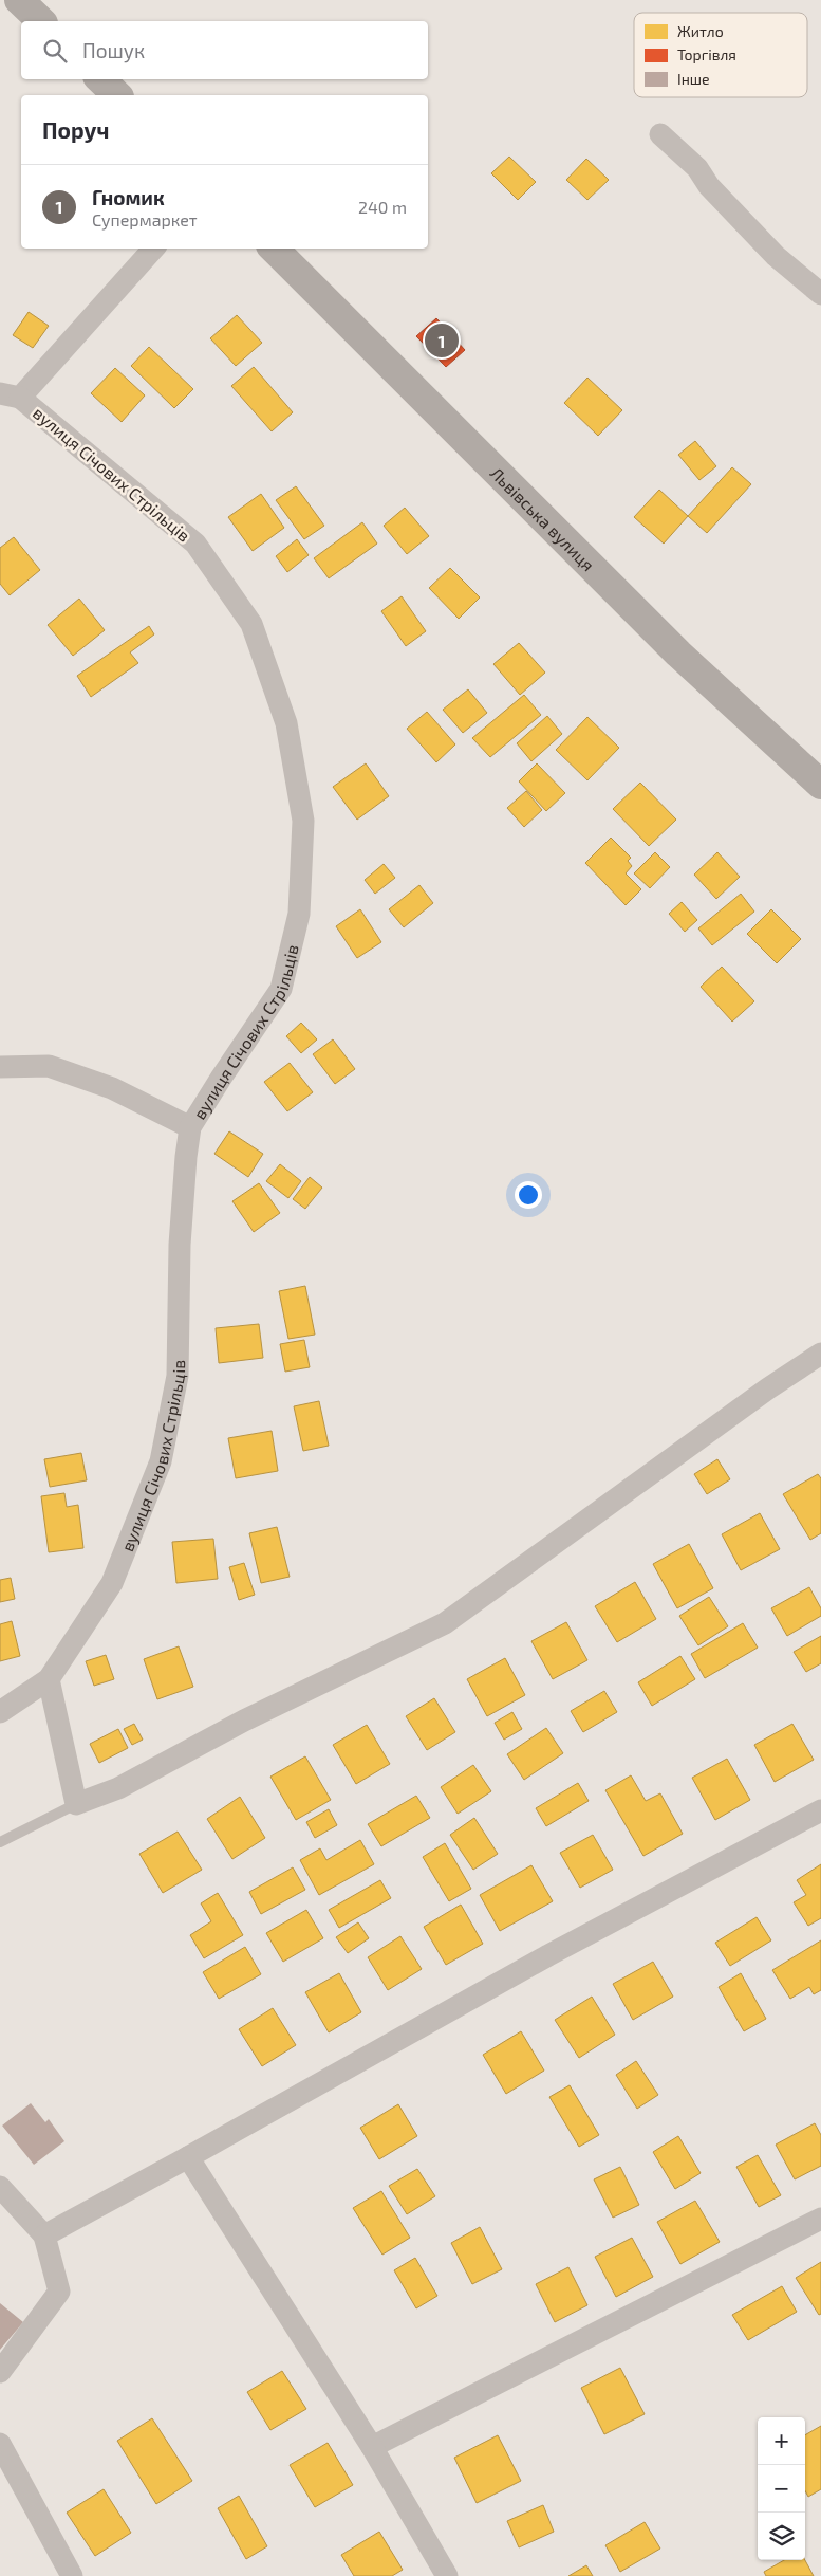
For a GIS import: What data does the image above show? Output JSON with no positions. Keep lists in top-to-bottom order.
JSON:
{
  "streets": {
    "main road": ["Львівська вулиця"],
    "street": ["вулиця Січових Стрільців"]
  },
  "legend": ["Житло", "Торгівля", "Інше"],
  "page": {
    "search": "Пошук",
    "heading": "Поруч",
    "list": [
      {
        "mark": "1",
        "name": "Гномик",
        "note": "Супермаркет",
        "value": "240 m"
      }
    ],
    "pins": "1",
    "map_buttons": ["+", "−"]
  }
}
